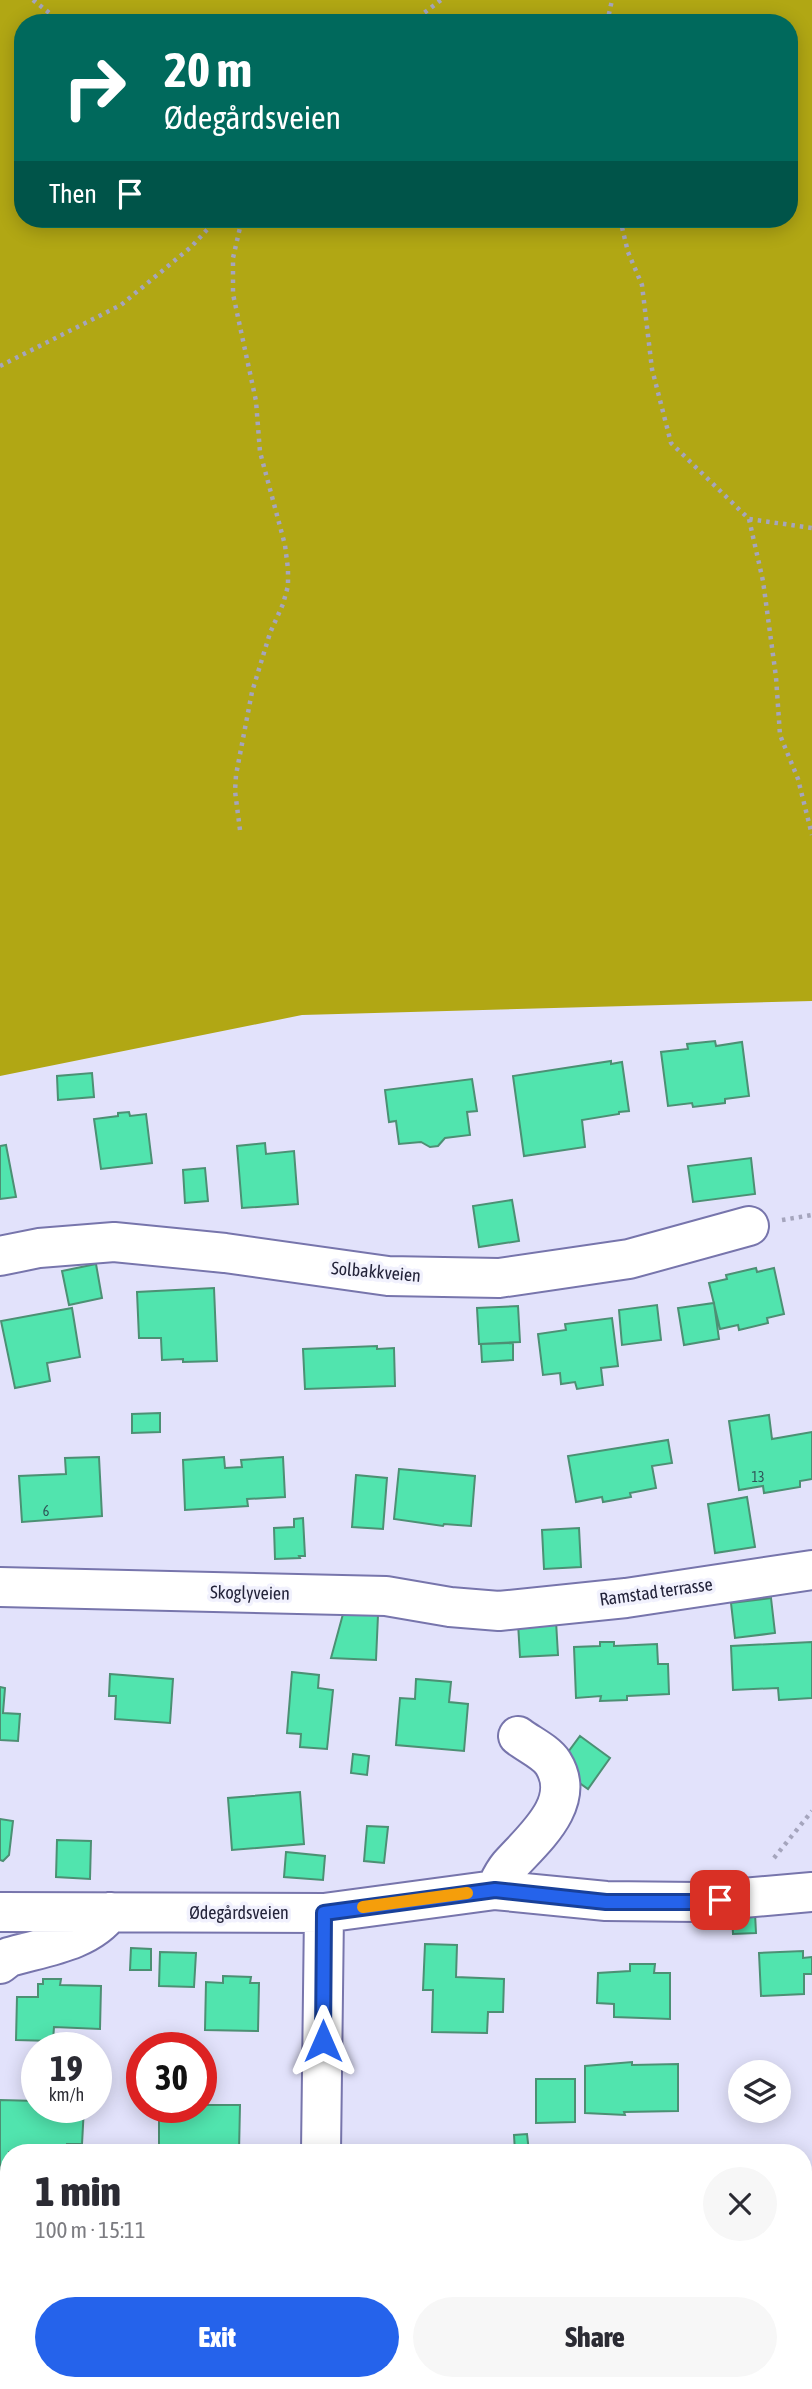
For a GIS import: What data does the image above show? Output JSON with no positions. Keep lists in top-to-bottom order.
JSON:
{
  "streets": {
    "street": [
      "Solbakkveien",
      "Ramstad terrasse",
      "Skoglyveien",
      "Ødegårdsveien"
    ]
  },
  "crossings": [
    ["Ramstad terrasse", "Skoglyveien"]
  ],
  "house_numbers": ["13", "6"],
  "page": {
    "turn": ["20 m", "Ødegårdsveien"],
    "then": "Then",
    "speed": "19 km/h",
    "limit": "30",
    "heading": ["1 min", "100 m · 15:11"],
    "buttons": ["Exit", "Share"]
  }
}
